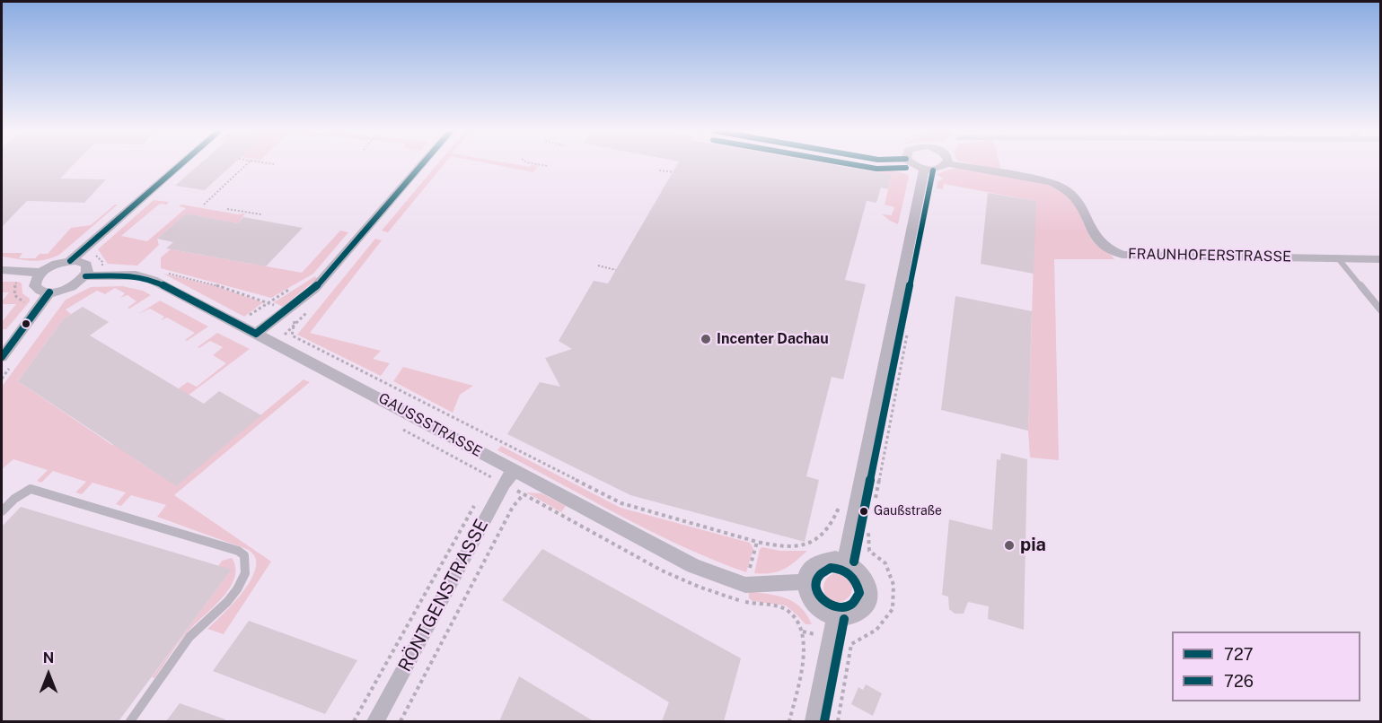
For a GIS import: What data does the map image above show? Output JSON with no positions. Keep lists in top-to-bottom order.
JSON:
{
  "streets": {
    "street": ["FRAUNHOFERSTRASSE", "GAUSSSTRASSE", "RÖNTGENSTRASSE"]
  },
  "crossings": [
    ["GAUSSSTRASSE", "RÖNTGENSTRASSE"]
  ],
  "places": ["Incenter Dachau", "Gaußstraße", "pia"],
  "lines": ["transit line 727", "transit line 726"],
  "legend": ["727", "726"],
  "north": "top"
}
